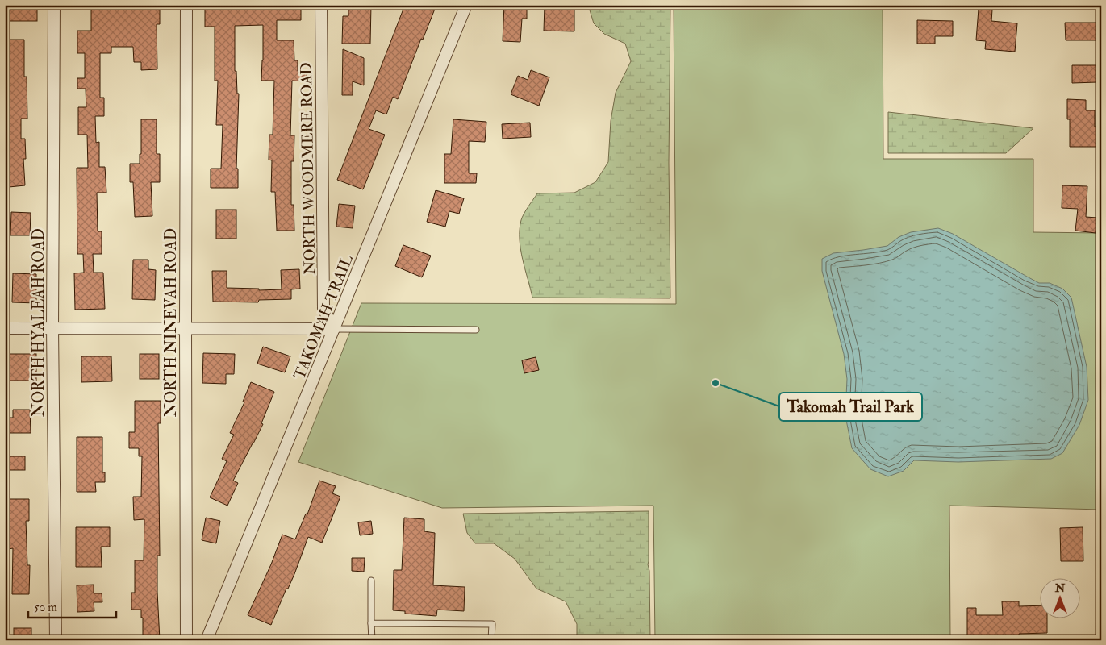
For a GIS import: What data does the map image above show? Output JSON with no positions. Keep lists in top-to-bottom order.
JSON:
{
  "streets": {
    "street": [
      "NORTH WOODMERE ROAD",
      "TAKOMAH TRAIL",
      "NORTH HYALEAH ROAD",
      "NORTH NINEVAH ROAD"
    ]
  },
  "crossings": [
    ["NORTH WOODMERE ROAD", "TAKOMAH TRAIL"]
  ],
  "places": ["Takomah Trail Park"],
  "scale_bar": "50 m",
  "north": "top"
}
